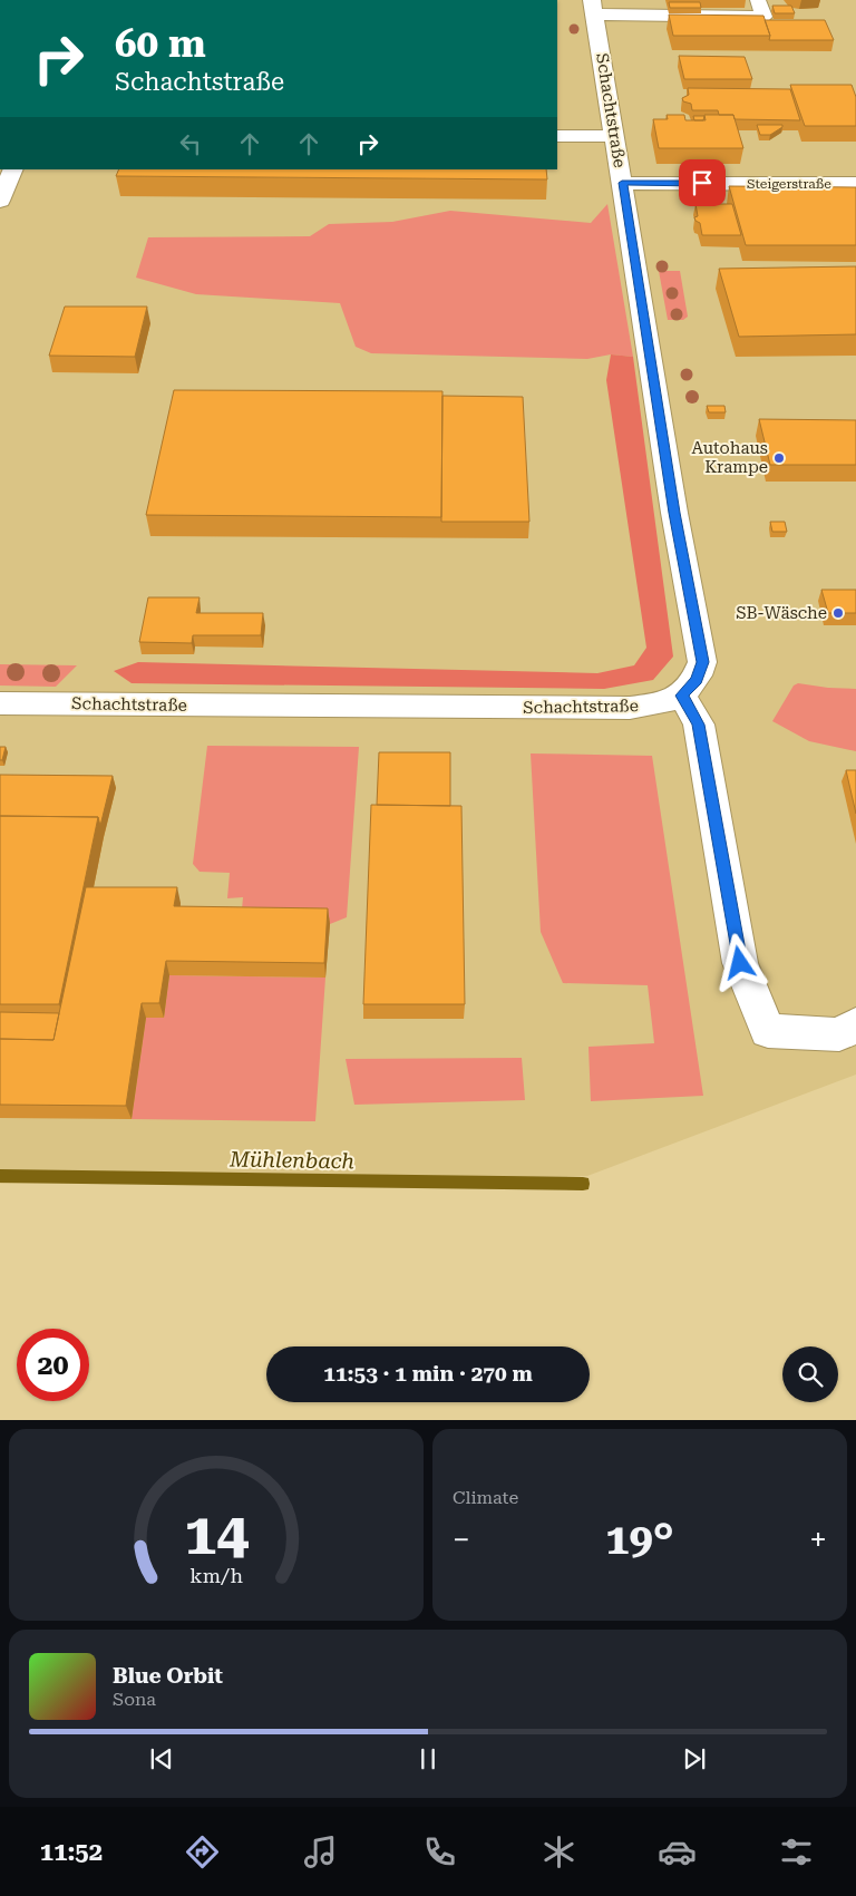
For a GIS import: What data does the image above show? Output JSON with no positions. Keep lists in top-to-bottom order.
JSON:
{
  "streets": {
    "street": ["Schachtstraße", "Steigerstraße"]
  },
  "crossings": [
    ["Schachtstraße", "Steigerstraße"]
  ],
  "water": ["Mühlenbach"],
  "places": ["Autohaus Krampe", "SB-Wäsche"],
  "page": {
    "turn": ["60 m", "Schachtstraße"],
    "limit": "20",
    "trip": "11:53 · 1 min · 270 m",
    "tile": "Climate",
    "heat": ["−", "19°", "+"],
    "song": ["Blue Orbit", "Sona"],
    "tabs": "11:52",
    "gauge": ["14", "km/h"]
  }
}
